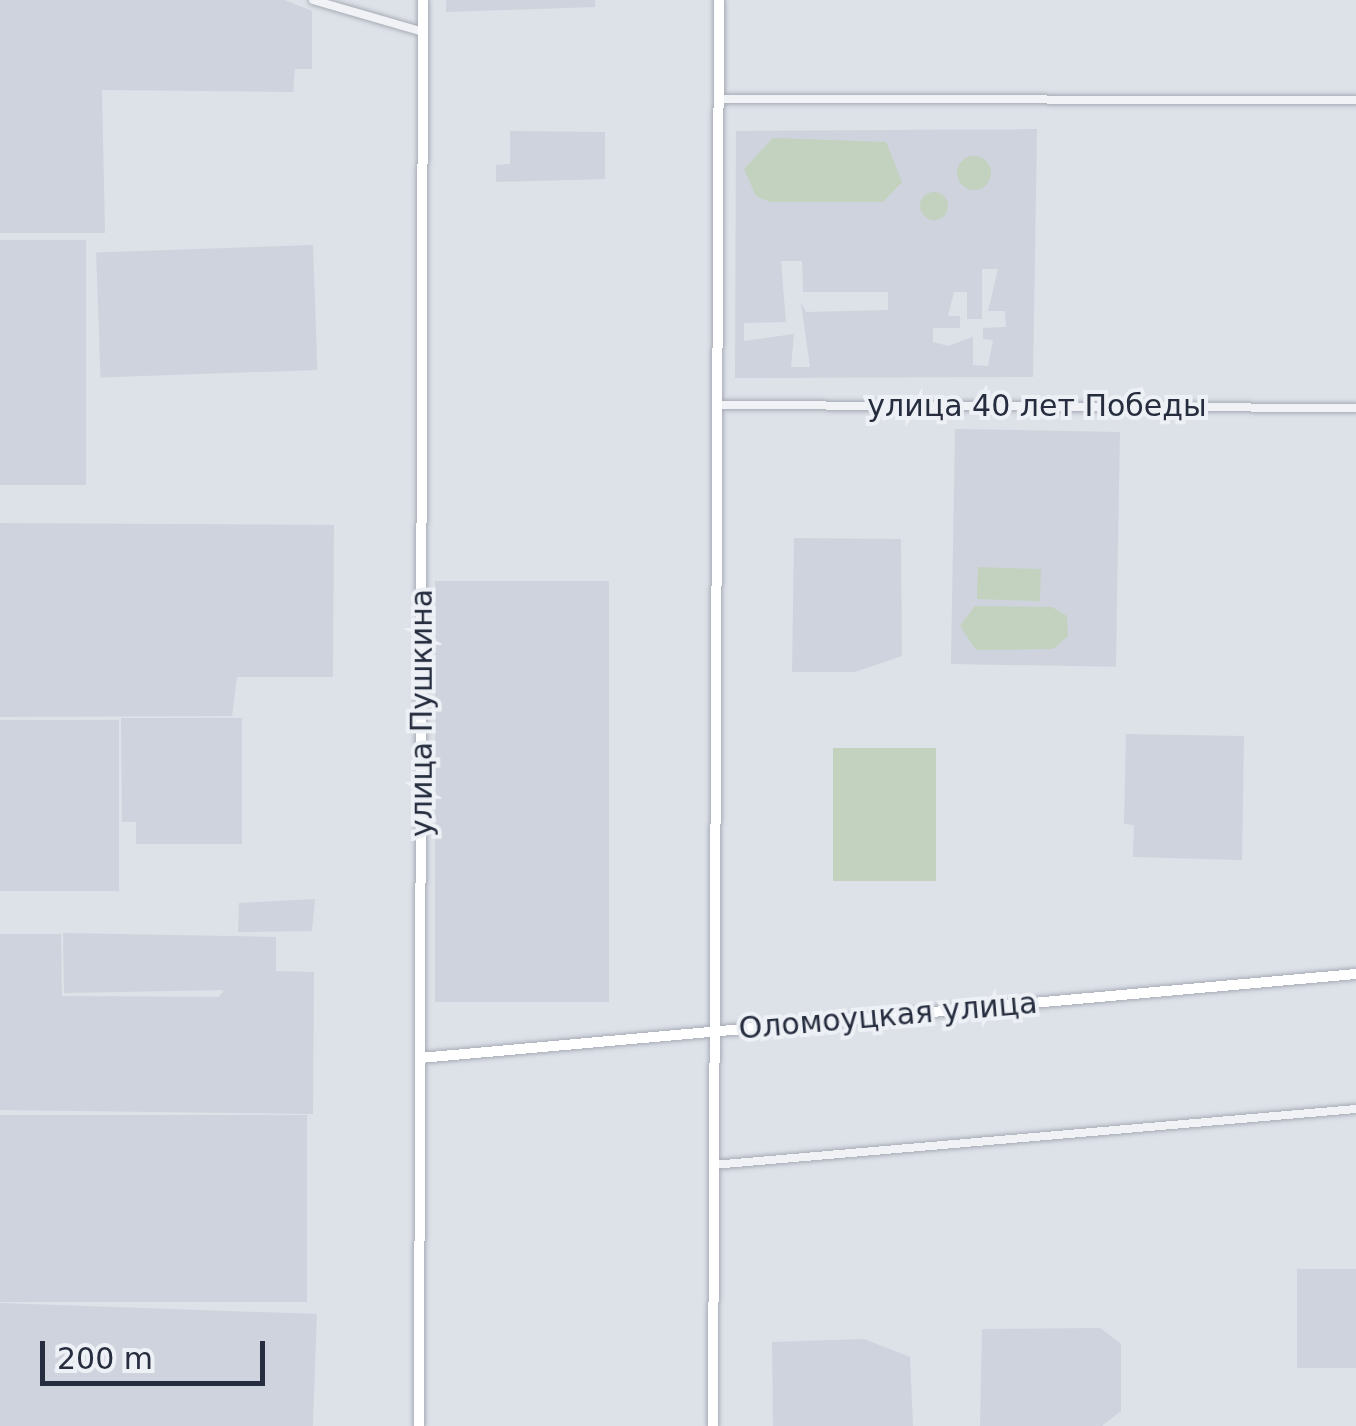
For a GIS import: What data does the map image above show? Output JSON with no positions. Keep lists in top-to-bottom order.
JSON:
{
  "streets": {
    "street": ["улица 40 лет Победы", "улица Пушкина", "Оломоуцкая улица"]
  },
  "crossings": [
    ["улица Пушкина", "Оломоуцкая улица"]
  ],
  "scale_bar": "200 m"
}
